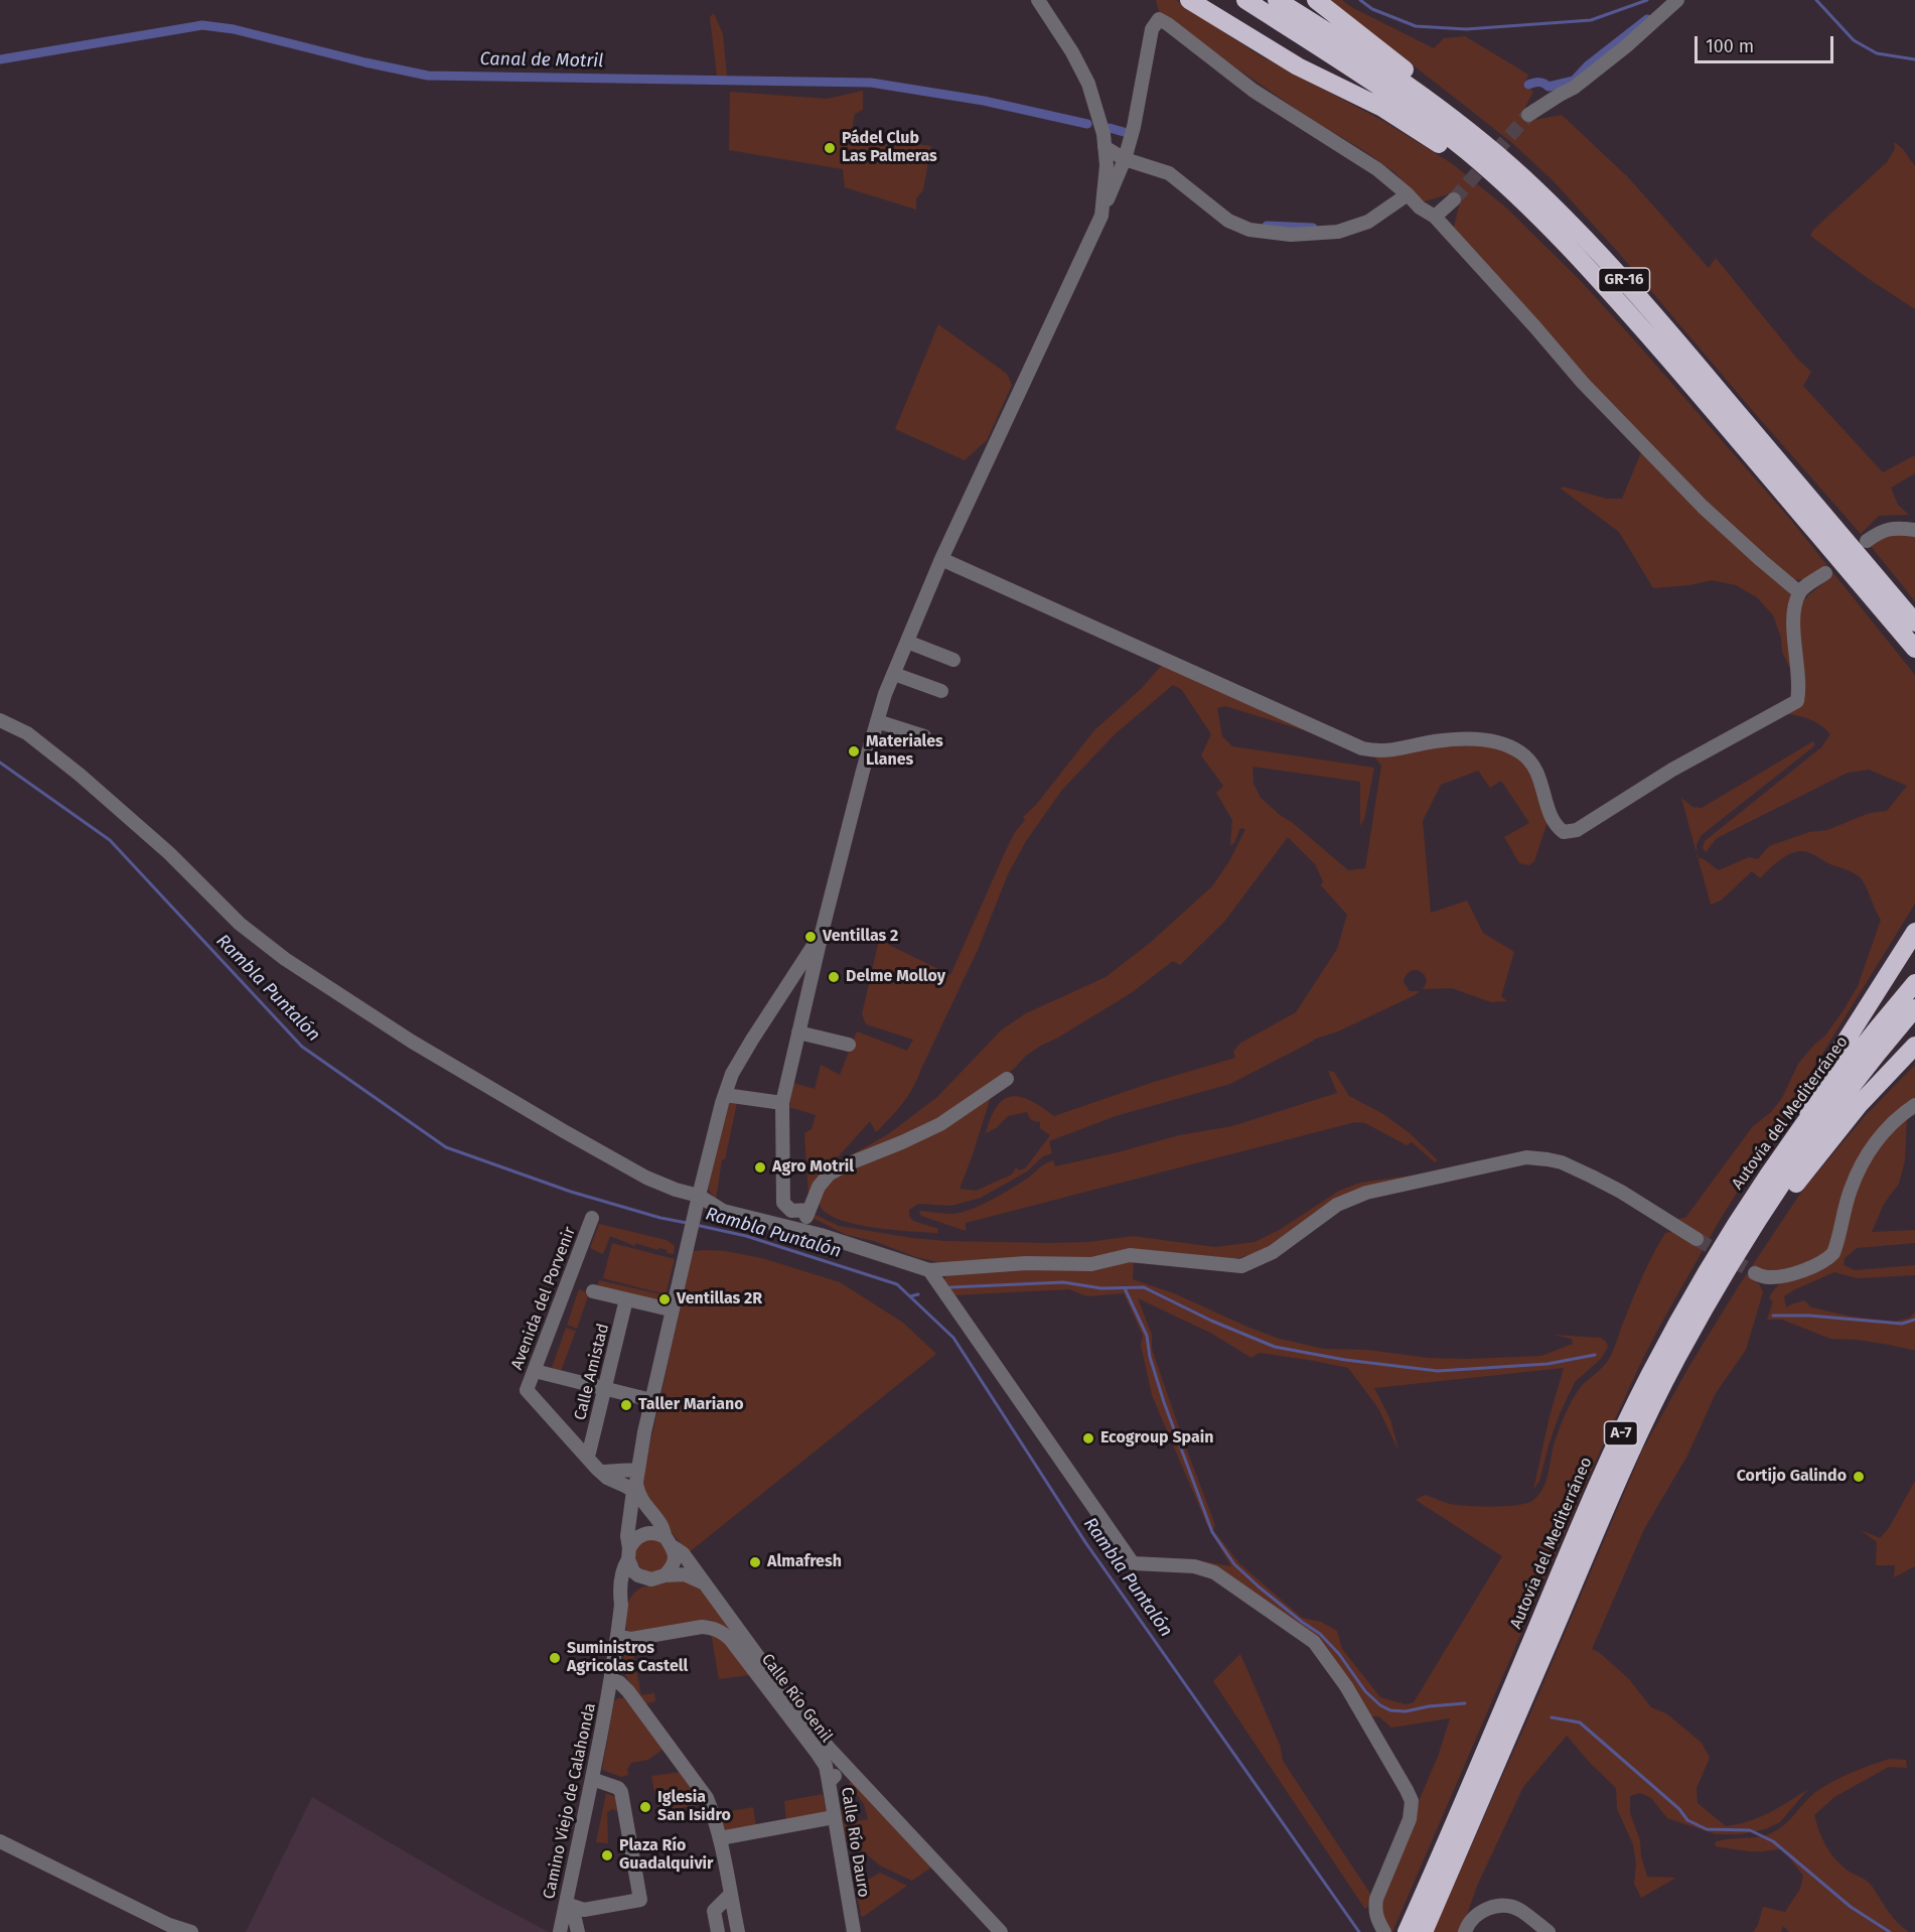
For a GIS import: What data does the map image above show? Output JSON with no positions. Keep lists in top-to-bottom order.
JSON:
{
  "streets": {
    "highway": ["GR-16", "Autovía del Mediterráneo", "A-7"],
    "street": [
      "Avenida del Porvenir",
      "Calle Amistad",
      "Calle Río Genil",
      "Camino Viejo de Calahonda",
      "Calle Río Dauro"
    ]
  },
  "crossings": [
    ["Calle Río Genil", "Camino Viejo de Calahonda"],
    ["Calle Río Genil", "Calle Río Dauro"]
  ],
  "water": ["Canal de Motril", "Rambla Puntalón"],
  "places": [
    "Pádel Club Las Palmeras",
    "Materiales Llanes",
    "Ventillas 2",
    "Delme Molloy",
    "Agro Motril",
    "Ventillas 2R",
    "Taller Mariano",
    "Ecogroup Spain",
    "Cortijo Galindo",
    "Almafresh",
    "Suministros Agricolas Castell",
    "Iglesia San Isidro",
    "Plaza Río Guadalquivir"
  ],
  "scale_bar": "100 m"
}
